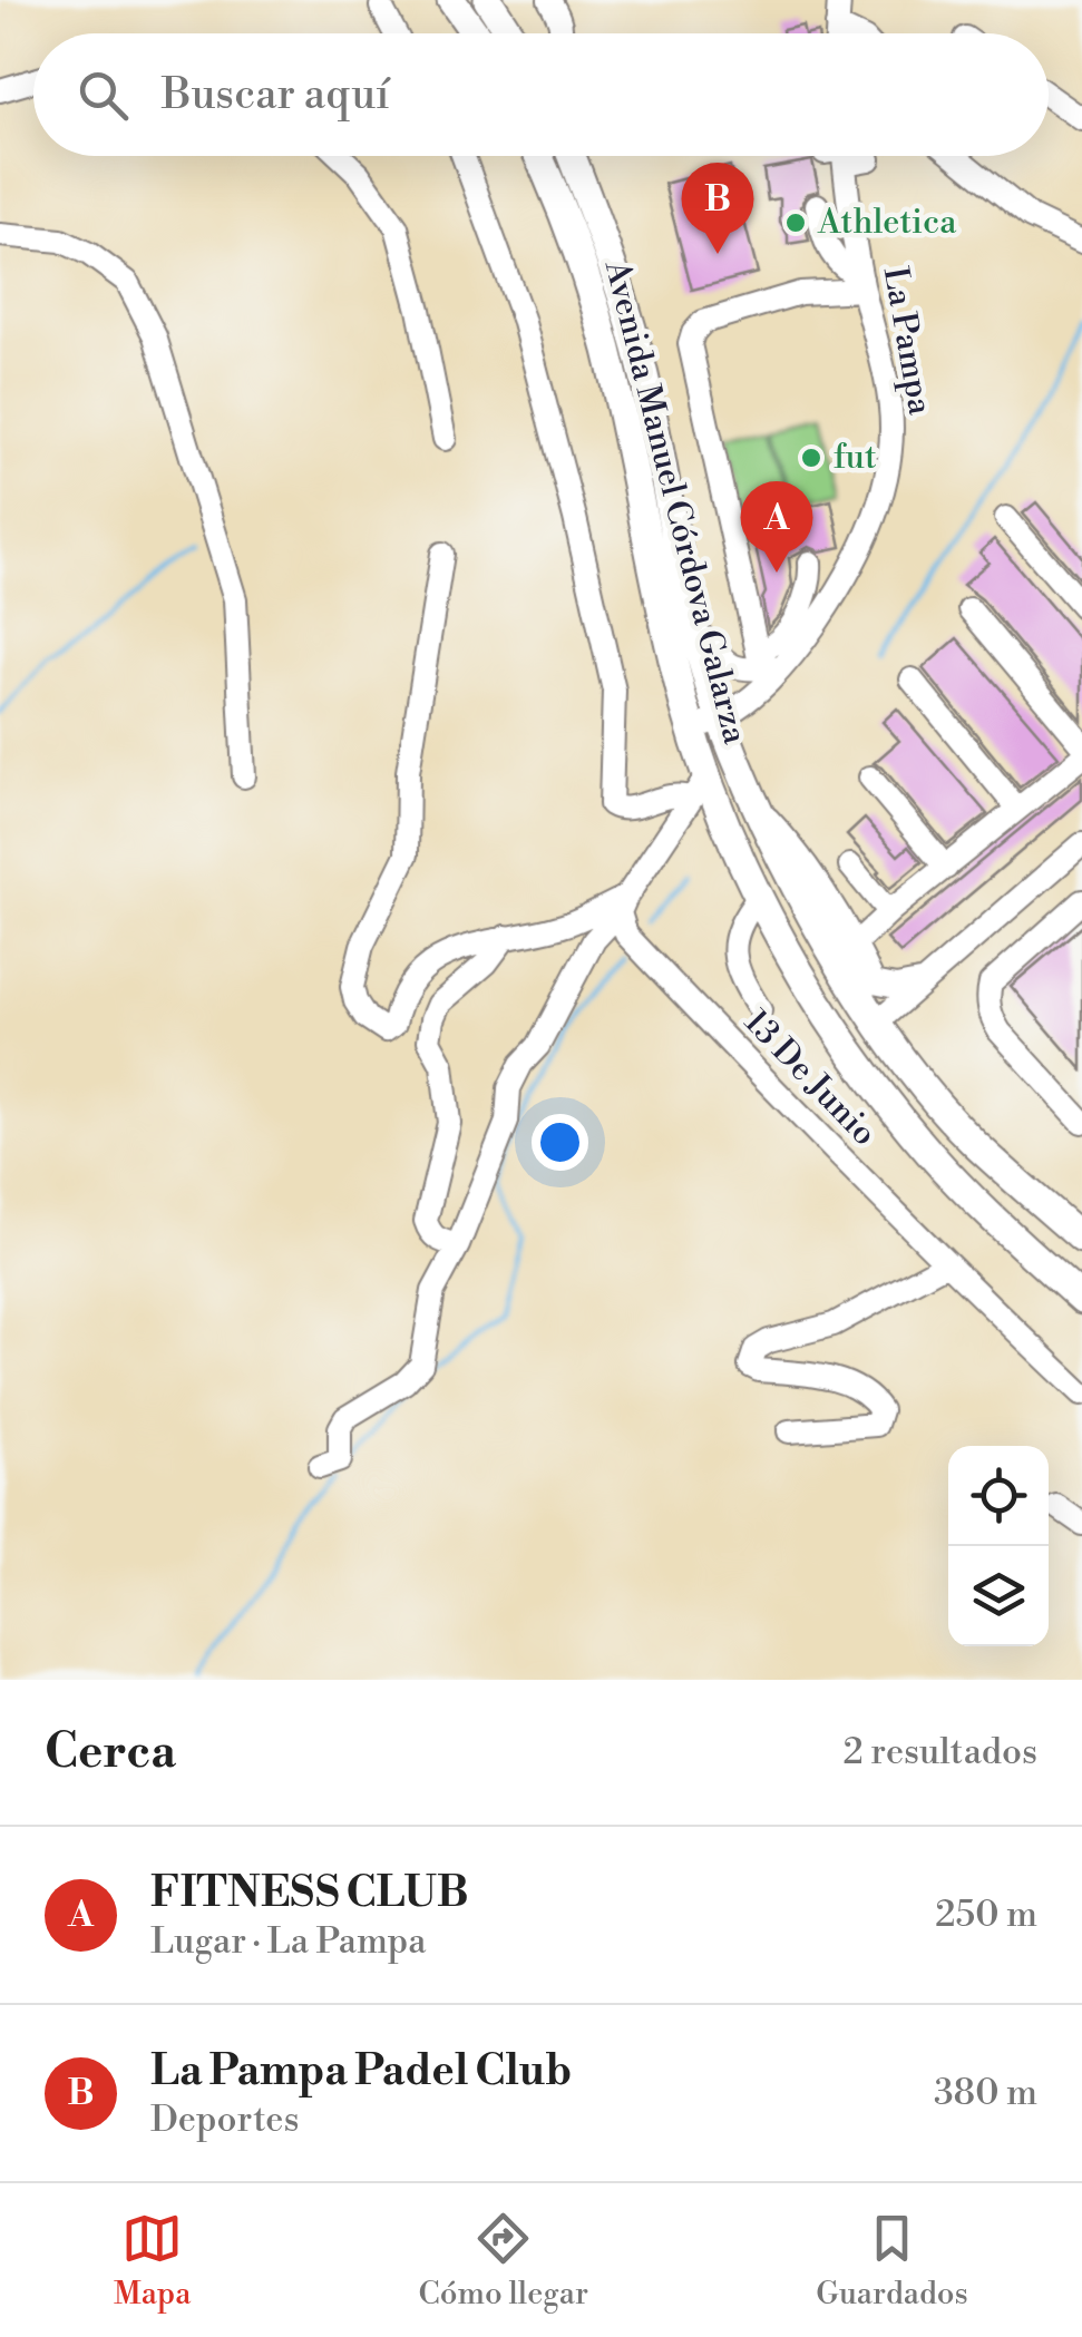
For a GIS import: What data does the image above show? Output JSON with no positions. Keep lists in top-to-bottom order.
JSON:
{
  "streets": {
    "main road": ["Avenida Manuel Córdova Galarza"],
    "street": ["La Pampa", "13 De Junio"]
  },
  "crossings": [
    ["La Pampa", "Avenida Manuel Córdova Galarza"]
  ],
  "places": ["Athletica", "fut"],
  "page": {
    "search": "Buscar aquí",
    "pins": ["B", "A"],
    "heading": ["Cerca", "2 resultados"],
    "list": [
      {
        "mark": "A",
        "name": "FITNESS CLUB",
        "note": "Lugar · La Pampa",
        "value": "250 m"
      },
      {
        "mark": "B",
        "name": "La Pampa Padel Club",
        "note": "Deportes",
        "value": "380 m"
      }
    ],
    "nav": ["Mapa", "Cómo llegar", "Guardados"]
  }
}
